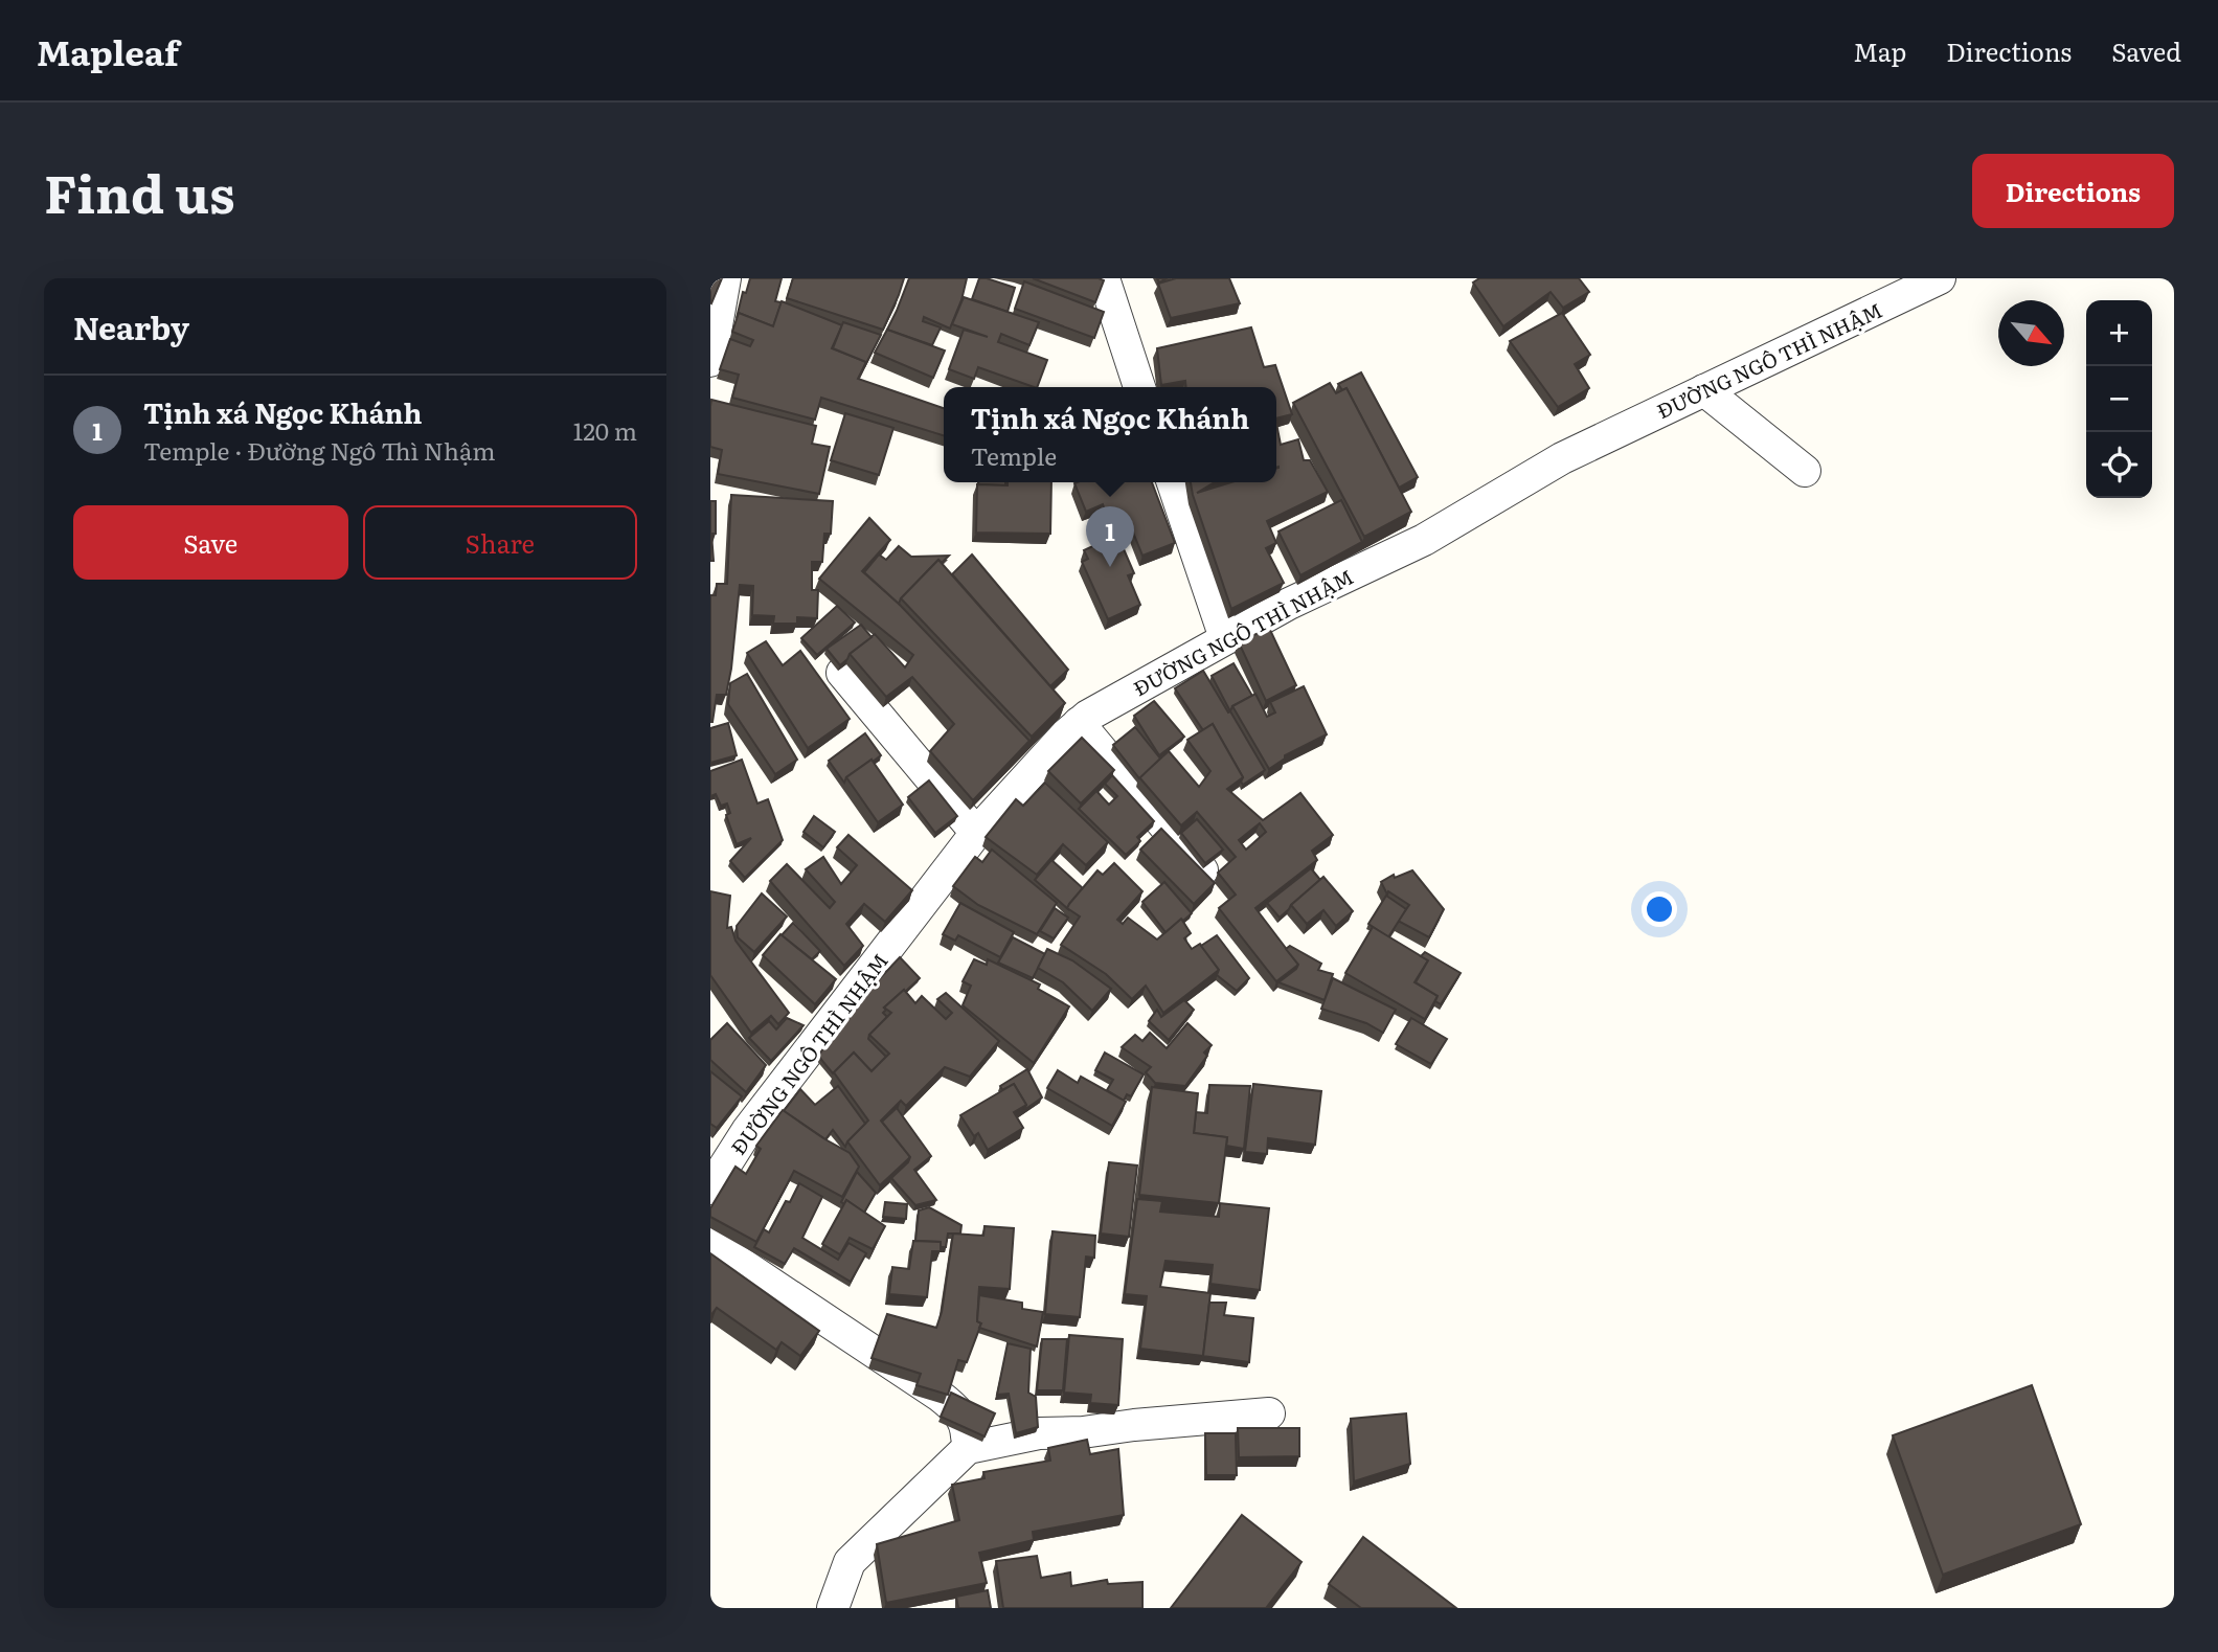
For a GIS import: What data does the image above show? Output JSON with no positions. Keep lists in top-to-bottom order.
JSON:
{
  "streets": {
    "street": ["ĐƯỜNG NGÔ THÌ NHẬM"]
  },
  "north": "bottom right",
  "page": {
    "header": "Mapleaf",
    "nav": ["Map", "Directions", "Saved"],
    "title": "Find us",
    "buttons": [
      "Directions",
      ["Save", "Share"]
    ],
    "heading": "Nearby",
    "map_buttons": ["+", "−"],
    "list": [
      {
        "mark": "1",
        "name": "Tịnh xá Ngọc Khánh",
        "note": "Temple · Đường Ngô Thì Nhậm",
        "value": "120 m"
      }
    ],
    "popup": ["Tịnh xá Ngọc Khánh", "Temple"],
    "pins": "1"
  }
}
